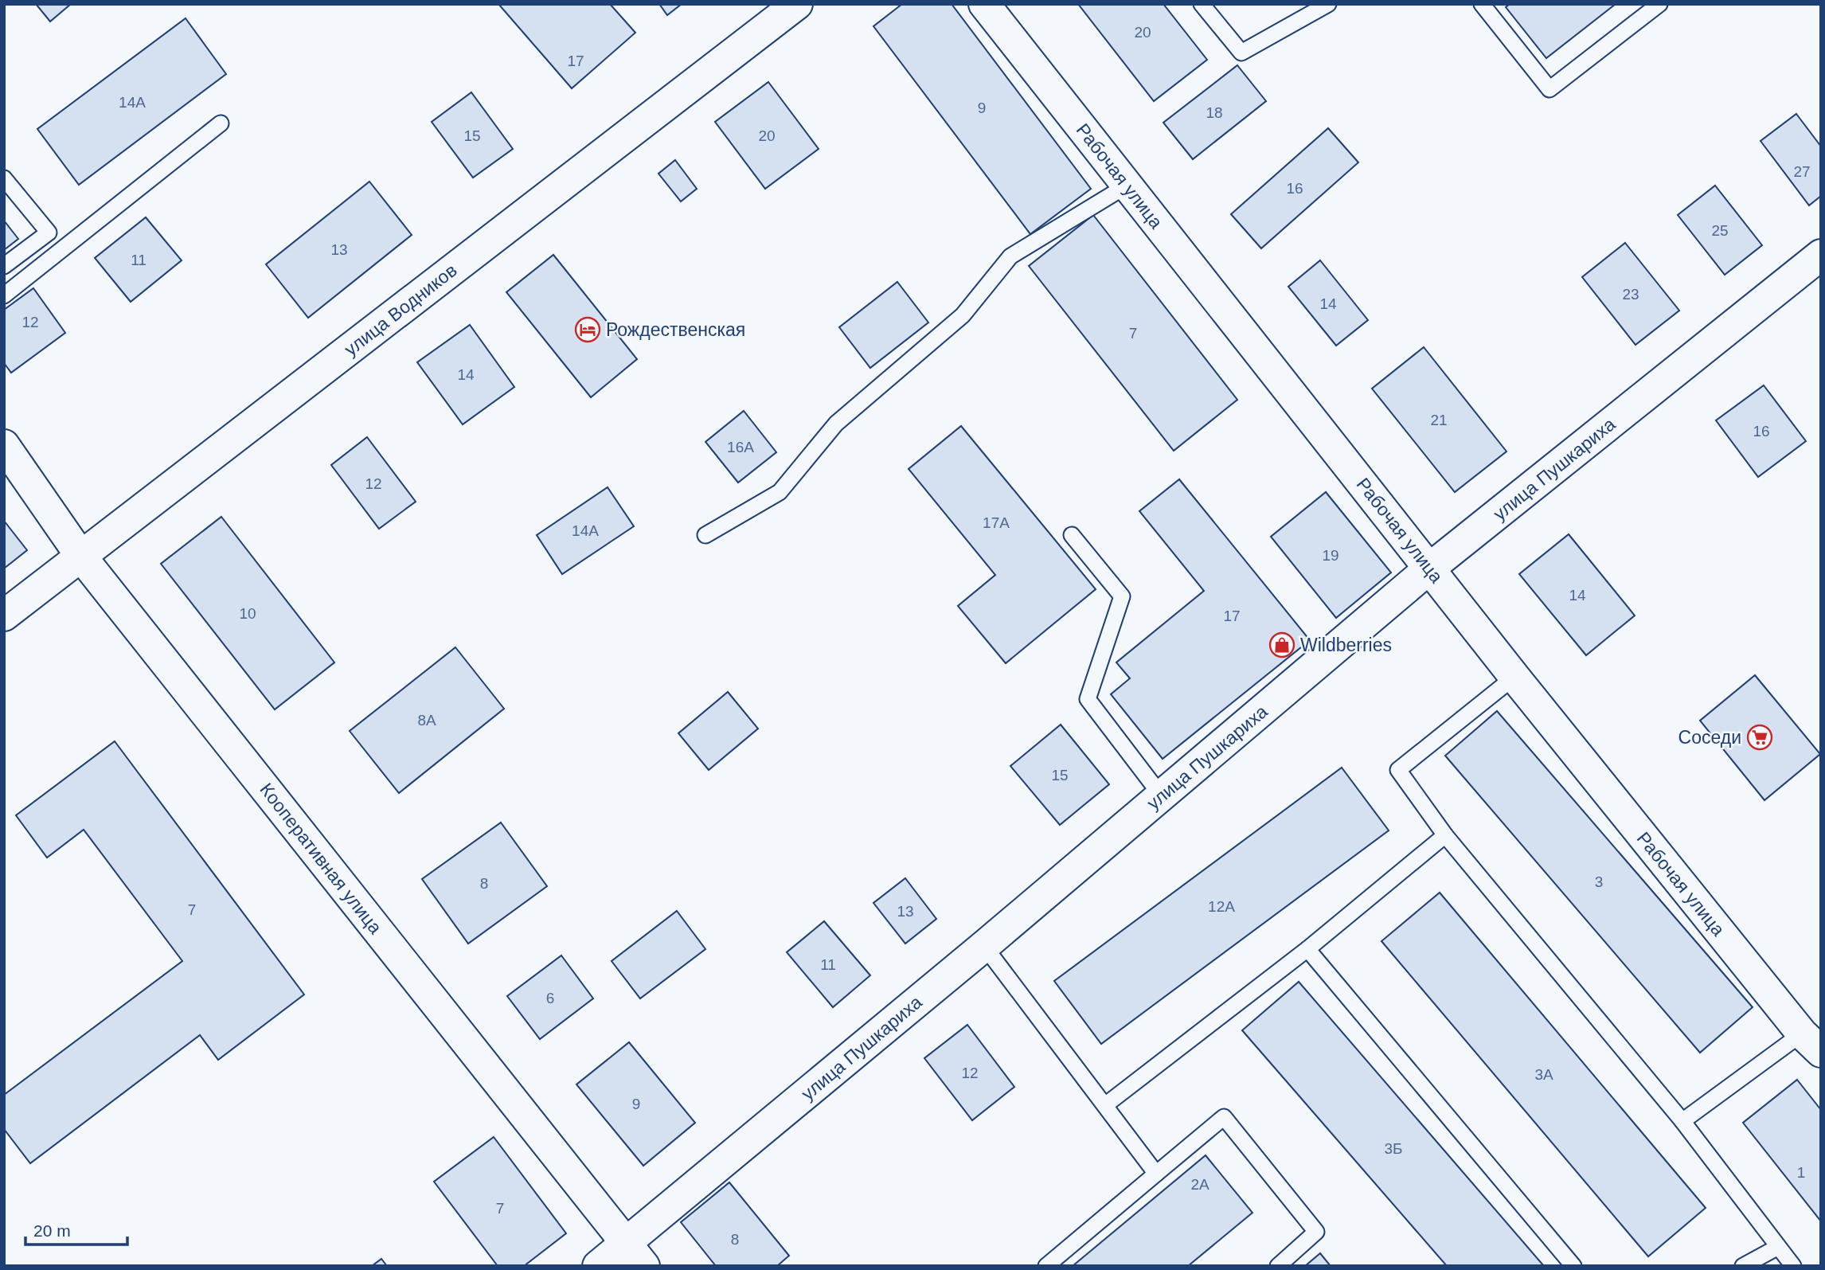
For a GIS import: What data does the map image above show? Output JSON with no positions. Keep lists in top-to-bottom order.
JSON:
{
  "streets": {
    "street": [
      "Рабочая улица",
      "улица Водников",
      "улица Пушкариха",
      "Кооперативная улица"
    ]
  },
  "crossings": [
    ["Рабочая улица", "улица Пушкариха"],
    ["улица Водников", "Кооперативная улица"],
    ["улица Пушкариха", "Кооперативная улица"]
  ],
  "places": {
    "hotel": ["Рождественская"],
    "shop": ["Wildberries"],
    "supermarket": ["Соседи"]
  },
  "house_numbers": [
    "20",
    "17",
    "14А",
    "9",
    "18",
    "15",
    "20",
    "27",
    "16",
    "25",
    "13",
    "11",
    "23",
    "14",
    "12",
    "7",
    "14",
    "21",
    "16",
    "16А",
    "12",
    "17А",
    "14А",
    "19",
    "14",
    "10",
    "17",
    "8А",
    "15",
    "3",
    "8",
    "12А",
    "7",
    "13",
    "11",
    "6",
    "12",
    "3А",
    "9",
    "3Б",
    "1",
    "2А",
    "7",
    "8"
  ],
  "scale_bar": "20 m"
}
